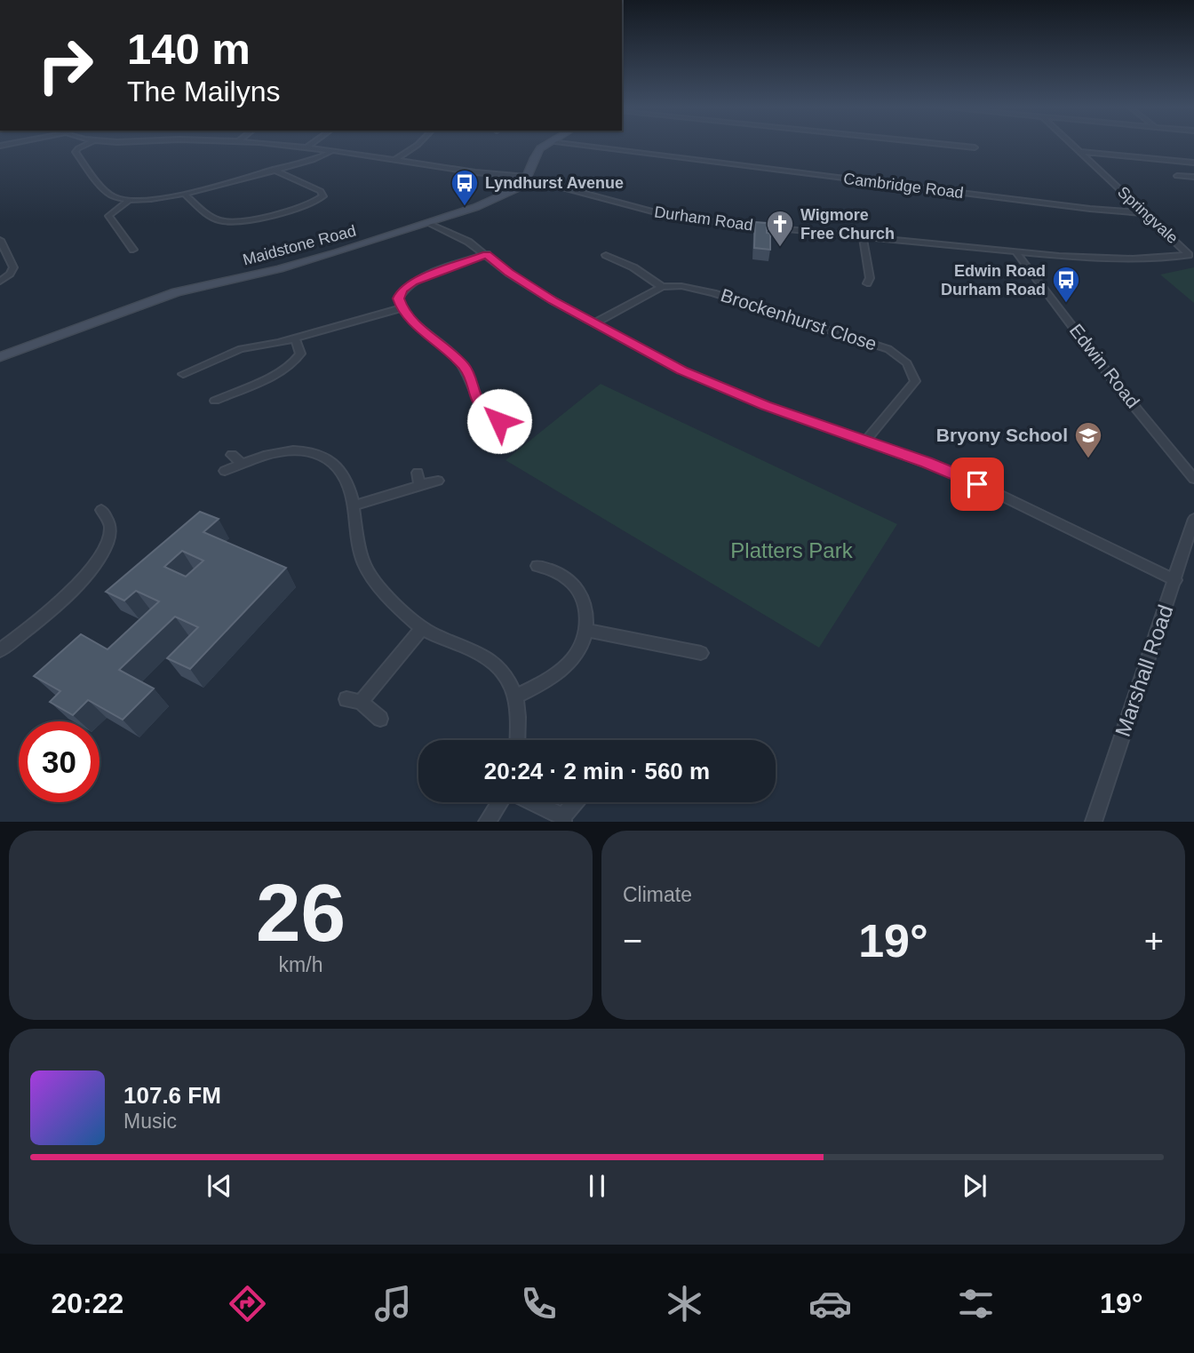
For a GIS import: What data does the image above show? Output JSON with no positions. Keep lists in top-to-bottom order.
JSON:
{
  "streets": {
    "street": [
      "Cambridge Road",
      "Springvale",
      "Durham Road",
      "Maidstone Road",
      "Brockenhurst Close",
      "Edwin Road",
      "Marshall Road"
    ]
  },
  "crossings": [
    ["Cambridge Road", "Springvale"],
    ["Springvale", "Durham Road"],
    ["Durham Road", "Maidstone Road"],
    ["Durham Road", "Edwin Road"]
  ],
  "parks": ["Platters Park"],
  "places": {
    "bus stop": ["Lyndhurst Avenue", "Edwin Road Durham Road"],
    "church": ["Wigmore Free Church"],
    "school or university": ["Bryony School"]
  },
  "page": {
    "turn": ["140 m", "The Mailyns"],
    "limit": "30",
    "trip": "20:24 · 2 min · 560 m",
    "tile": [
      ["26", "km/h"],
      "Climate"
    ],
    "heat": ["−", "19°", "+"],
    "song": ["107.6 FM", "Music"],
    "tabs": ["20:22", "19°"]
  }
}
